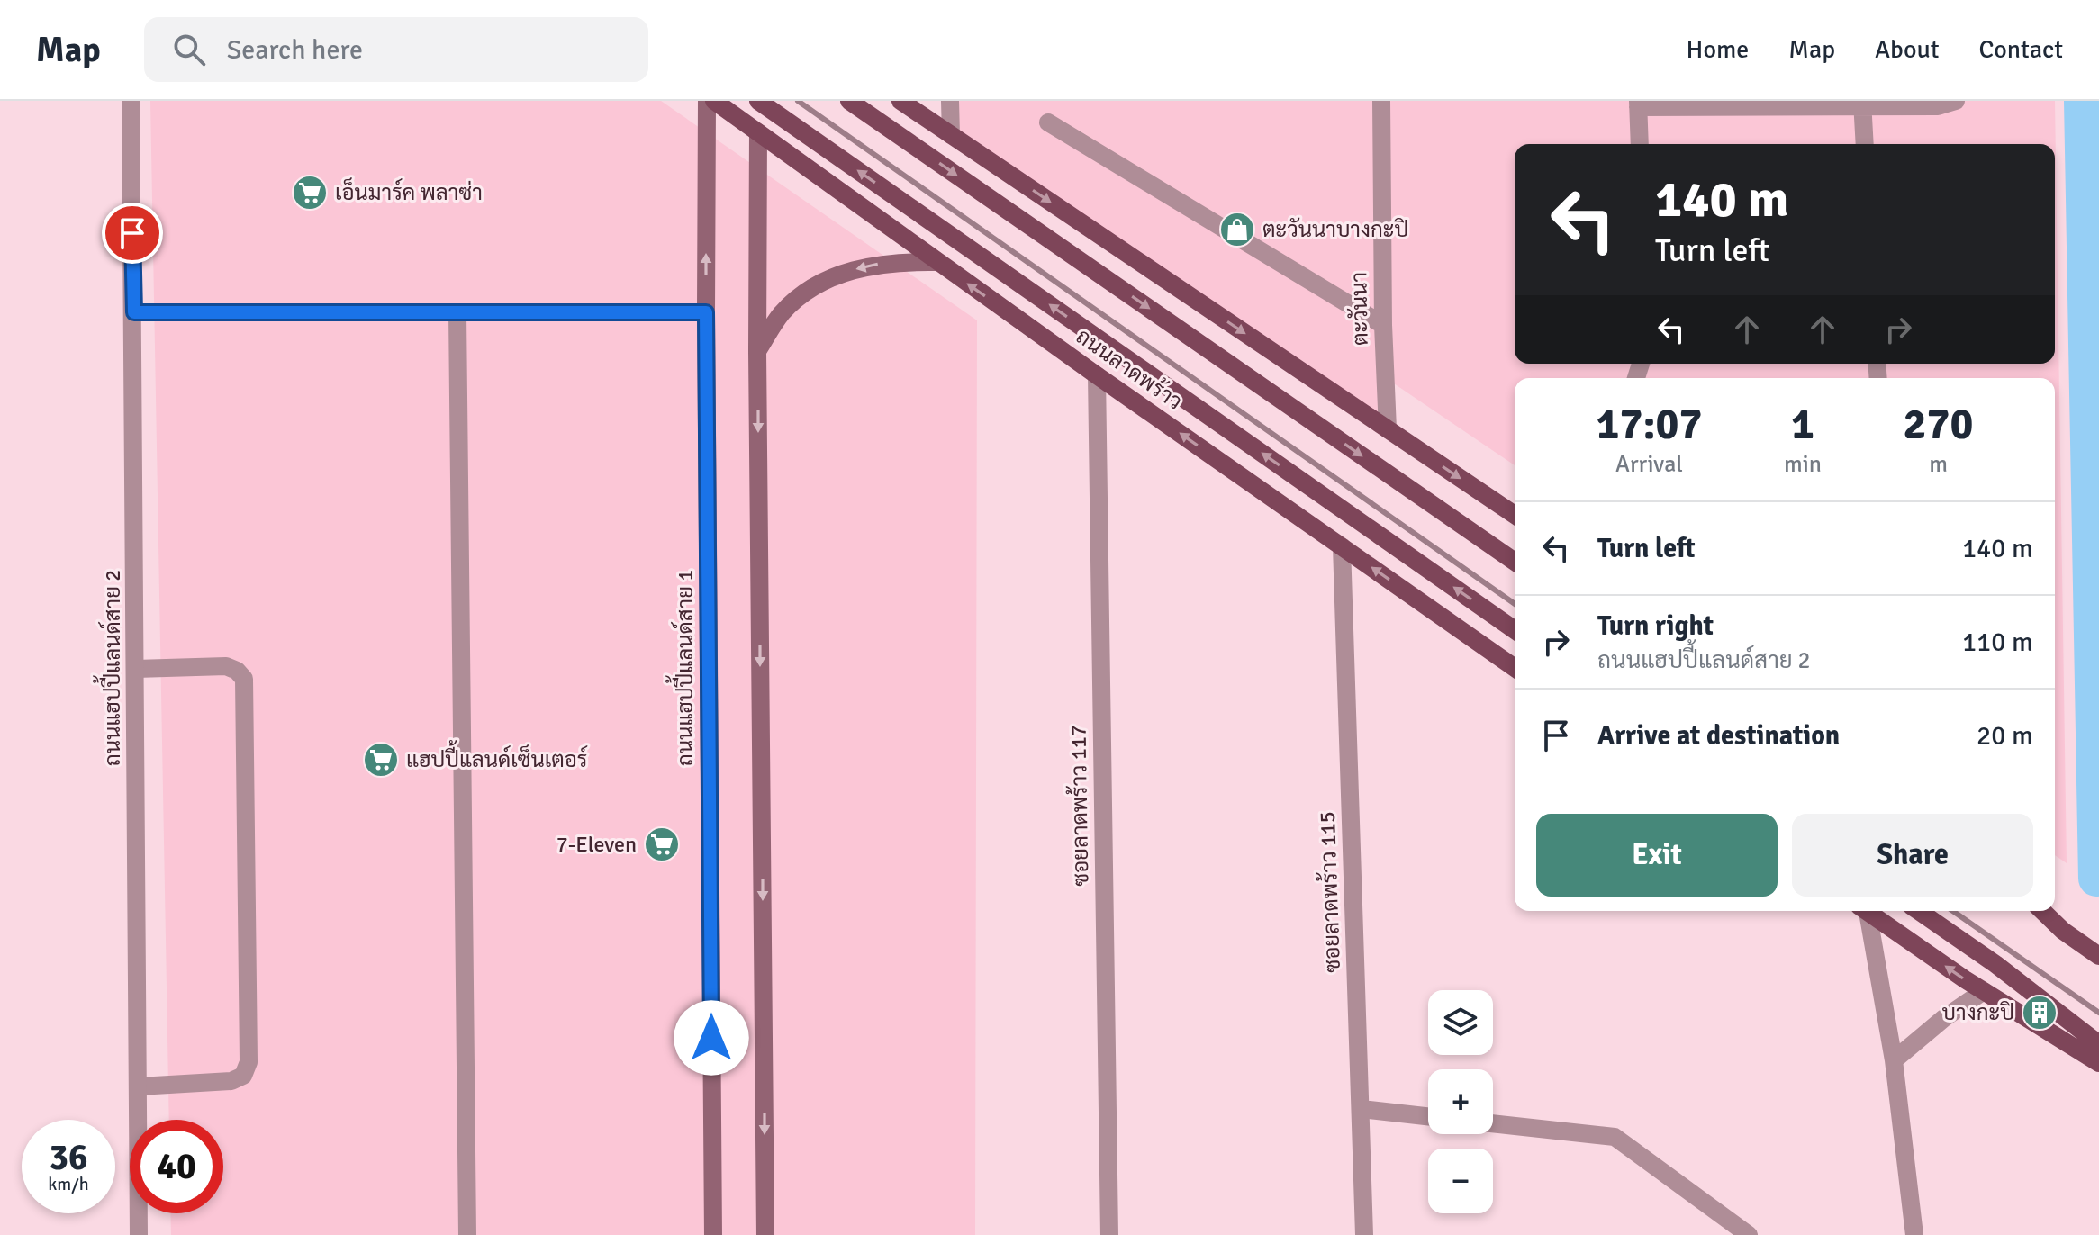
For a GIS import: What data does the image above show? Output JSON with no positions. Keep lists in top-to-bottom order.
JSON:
{
  "streets": {
    "main road": ["ถนนลาดพร้าว"],
    "street": [
      "ตะวันนา",
      "ถนนแฮปปี้แลนด์สาย 2",
      "ถนนแฮปปี้แลนด์สาย 1",
      "ซอยลาดพร้าว 117",
      "ซอยลาดพร้าว 115"
    ]
  },
  "crossings": [
    ["ถนนลาดพร้าว", "ซอยลาดพร้าว 117"],
    ["ถนนลาดพร้าว", "ซอยลาดพร้าว 115"]
  ],
  "places": {
    "supermarket": ["เอ็นมาร์ค พลาซ่า", "แฮปปี้แลนด์เซ็นเตอร์", "7-Eleven"],
    "shop": ["ตะวันนาบางกะปิ"],
    "building": ["บางกะปิ"]
  },
  "page": {
    "header": "Map",
    "search": "Search here",
    "nav": [
      "Home",
      "Map",
      "About",
      "Contact"
    ],
    "turn": ["140 m", "Turn left"],
    "eta": [
      "17:07",
      "Arrival",
      "1",
      "min",
      "270",
      "m"
    ],
    "list": [
      {
        "name": "Turn left",
        "value": "140 m"
      },
      {
        "name": "Turn right",
        "note": "ถนนแฮปปี้แลนด์สาย 2",
        "value": "110 m"
      },
      {
        "name": "Arrive at destination",
        "value": "20 m"
      }
    ],
    "buttons": ["Exit", "Share"],
    "map_buttons": ["+", "−"],
    "speed": "36 km/h",
    "limit": "40"
  }
}
